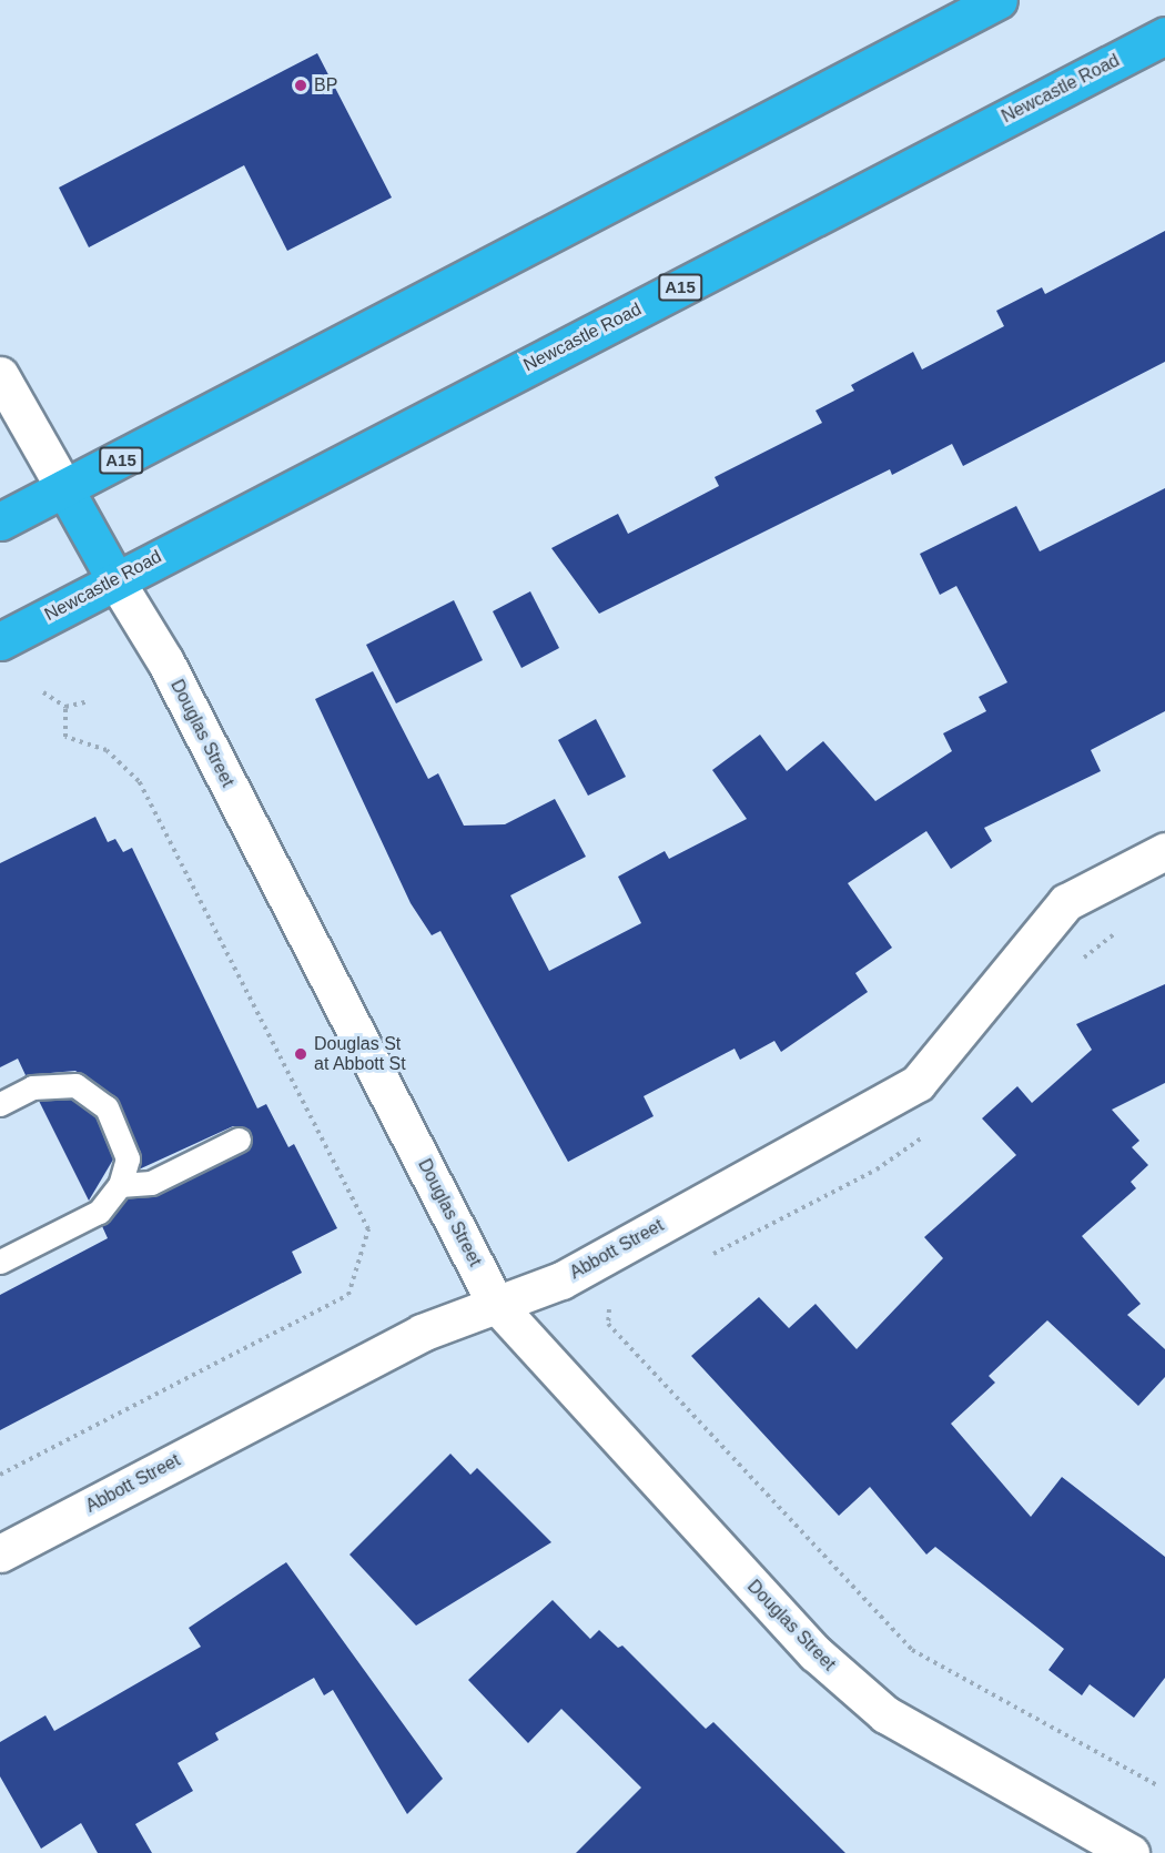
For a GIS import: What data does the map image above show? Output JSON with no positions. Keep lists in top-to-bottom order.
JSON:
{
  "streets": {
    "highway": ["Newcastle Road", "A15", "Douglas Street"],
    "street": ["Abbott Street"]
  },
  "crossings": [
    ["Newcastle Road", "Douglas Street"],
    ["A15", "Douglas Street"],
    ["Douglas Street", "Abbott Street"]
  ],
  "places": ["BP", "Douglas St at Abbott St"]
}
